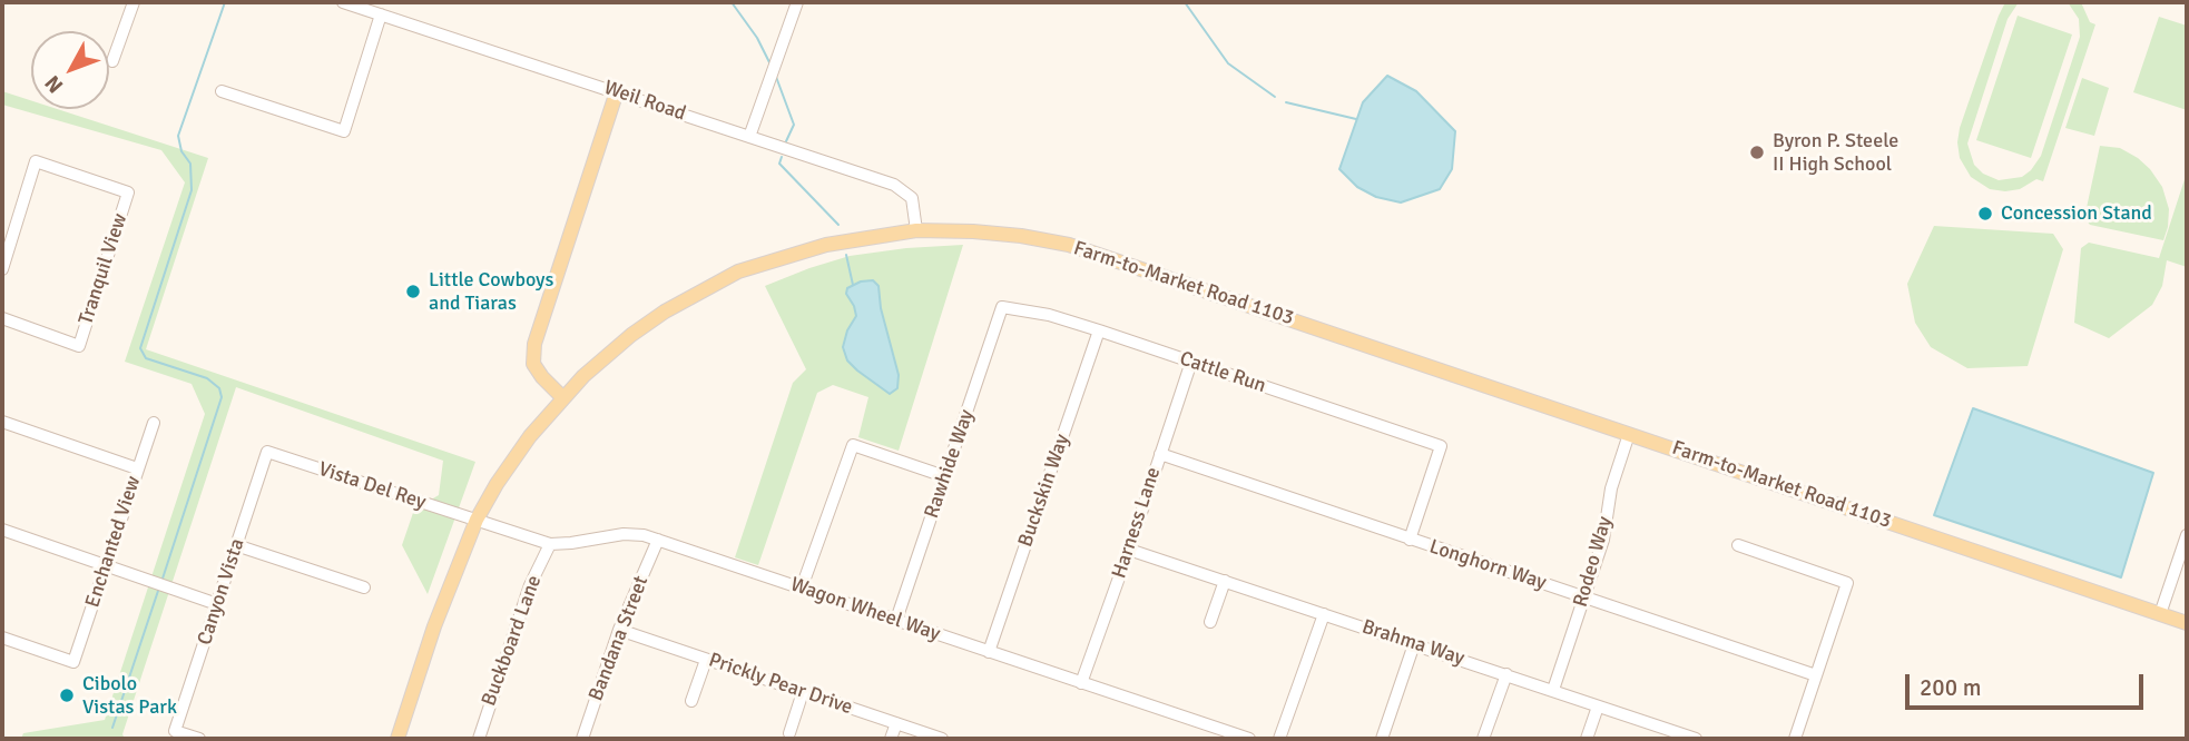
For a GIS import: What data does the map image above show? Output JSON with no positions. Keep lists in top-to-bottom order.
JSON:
{
  "streets": {
    "main road": ["Farm-to-Market Road 1103"],
    "street": [
      "Weil Road",
      "Tranquil View",
      "Cattle Run",
      "Rawhide Way",
      "Vista Del Rey",
      "Buckskin Way",
      "Harness Lane",
      "Enchanted View",
      "Rodeo Way",
      "Longhorn Way",
      "Canyon Vista",
      "Wagon Wheel Way",
      "Bandana Street",
      "Buckboard Lane",
      "Brahma Way",
      "Prickly Pear Drive"
    ]
  },
  "crossings": [
    ["Weil Road", "Farm-to-Market Road 1103"],
    ["Farm-to-Market Road 1103", "Vista Del Rey"],
    ["Farm-to-Market Road 1103", "Rodeo Way"],
    ["Farm-to-Market Road 1103", "Wagon Wheel Way"],
    ["Cattle Run", "Rawhide Way"],
    ["Cattle Run", "Buckskin Way"],
    ["Cattle Run", "Harness Lane"],
    ["Cattle Run", "Longhorn Way"],
    ["Rawhide Way", "Wagon Wheel Way"],
    ["Vista Del Rey", "Canyon Vista"],
    ["Vista Del Rey", "Wagon Wheel Way"],
    ["Buckskin Way", "Wagon Wheel Way"],
    ["Harness Lane", "Longhorn Way"],
    ["Harness Lane", "Wagon Wheel Way"],
    ["Harness Lane", "Brahma Way"],
    ["Rodeo Way", "Longhorn Way"],
    ["Rodeo Way", "Brahma Way"],
    ["Wagon Wheel Way", "Bandana Street"],
    ["Wagon Wheel Way", "Buckboard Lane"],
    ["Bandana Street", "Prickly Pear Drive"]
  ],
  "places": [
    "Byron P. Steele II High School",
    "Concession Stand",
    "Little Cowboys and Tiaras",
    "Cibolo Vistas Park"
  ],
  "scale_bar": "200 m",
  "north": "bottom left"
}
